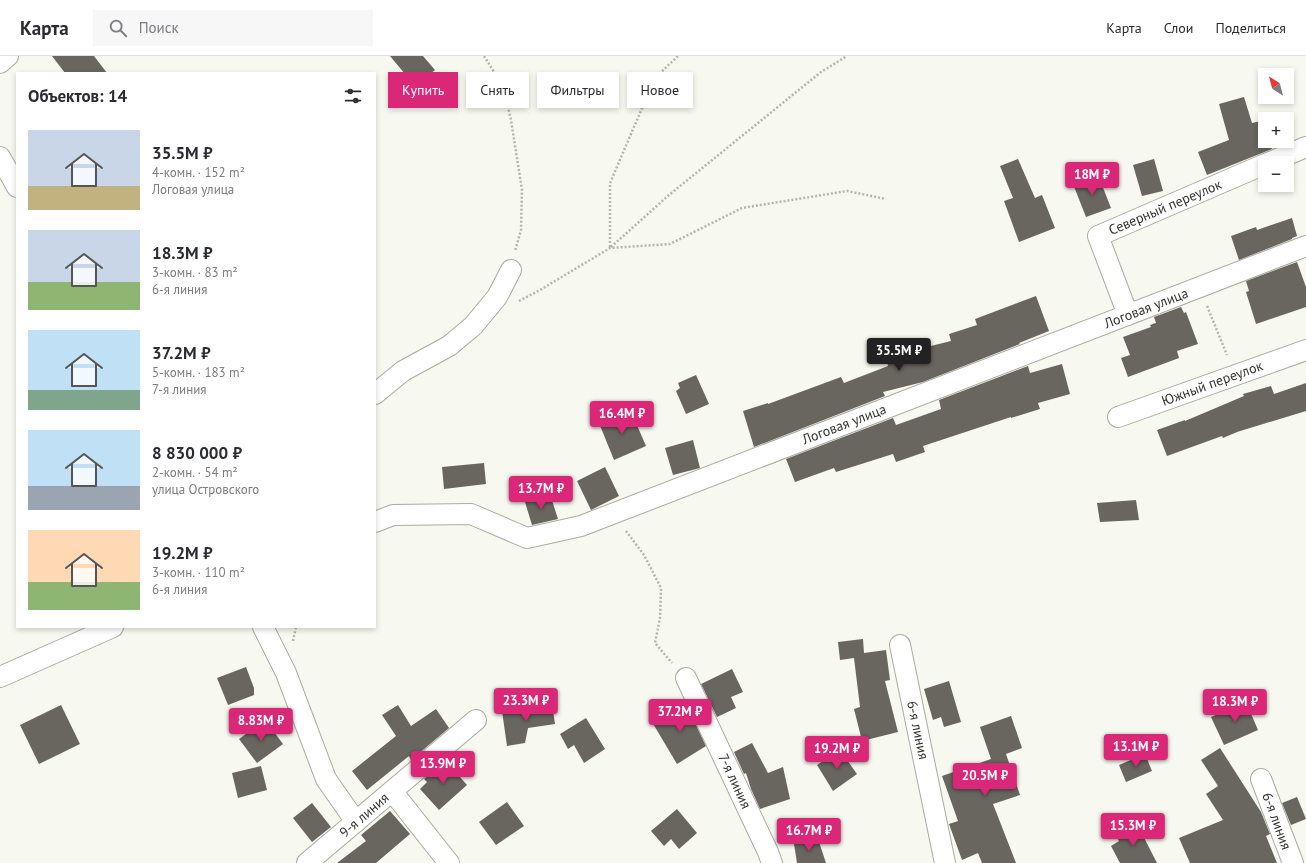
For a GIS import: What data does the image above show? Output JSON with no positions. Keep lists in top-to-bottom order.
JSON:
{
  "streets": {
    "street": [
      "Северный переулок",
      "Логовая улица",
      "Южный переулок",
      "6-я линия",
      "7-я линия",
      "9-я линия"
    ]
  },
  "crossings": [
    ["Северный переулок", "Логовая улица"]
  ],
  "north": "top left",
  "page": {
    "header": "Карта",
    "search": "Поиск",
    "nav": ["Карта", "Слои", "Поделиться"],
    "map_buttons": ["+", "−"],
    "chip": [
      "Купить",
      "Снять",
      "Фильтры",
      "Новое"
    ],
    "heading": "Объектов: 14",
    "list": [
      {
        "name": "35.5M ₽",
        "note": "4-комн. · 152 m² · Логовая улица"
      },
      {
        "name": "18.3M ₽",
        "note": "3-комн. · 83 m² · 6-я линия"
      },
      {
        "name": "37.2M ₽",
        "note": "5-комн. · 183 m² · 7-я линия"
      },
      {
        "name": "8 830 000 ₽",
        "note": "2-комн. · 54 m² · улица Островского"
      },
      {
        "name": "19.2M ₽",
        "note": "3-комн. · 110 m² · 6-я линия"
      }
    ],
    "price": [
      "18M ₽",
      "35.5M ₽",
      "16.4M ₽",
      "13.7M ₽",
      "23.3M ₽",
      "18.3M ₽",
      "37.2M ₽",
      "8.83M ₽",
      "13.1M ₽",
      "19.2M ₽",
      "13.9M ₽",
      "20.5M ₽",
      "15.3M ₽",
      "16.7M ₽"
    ]
  }
}
